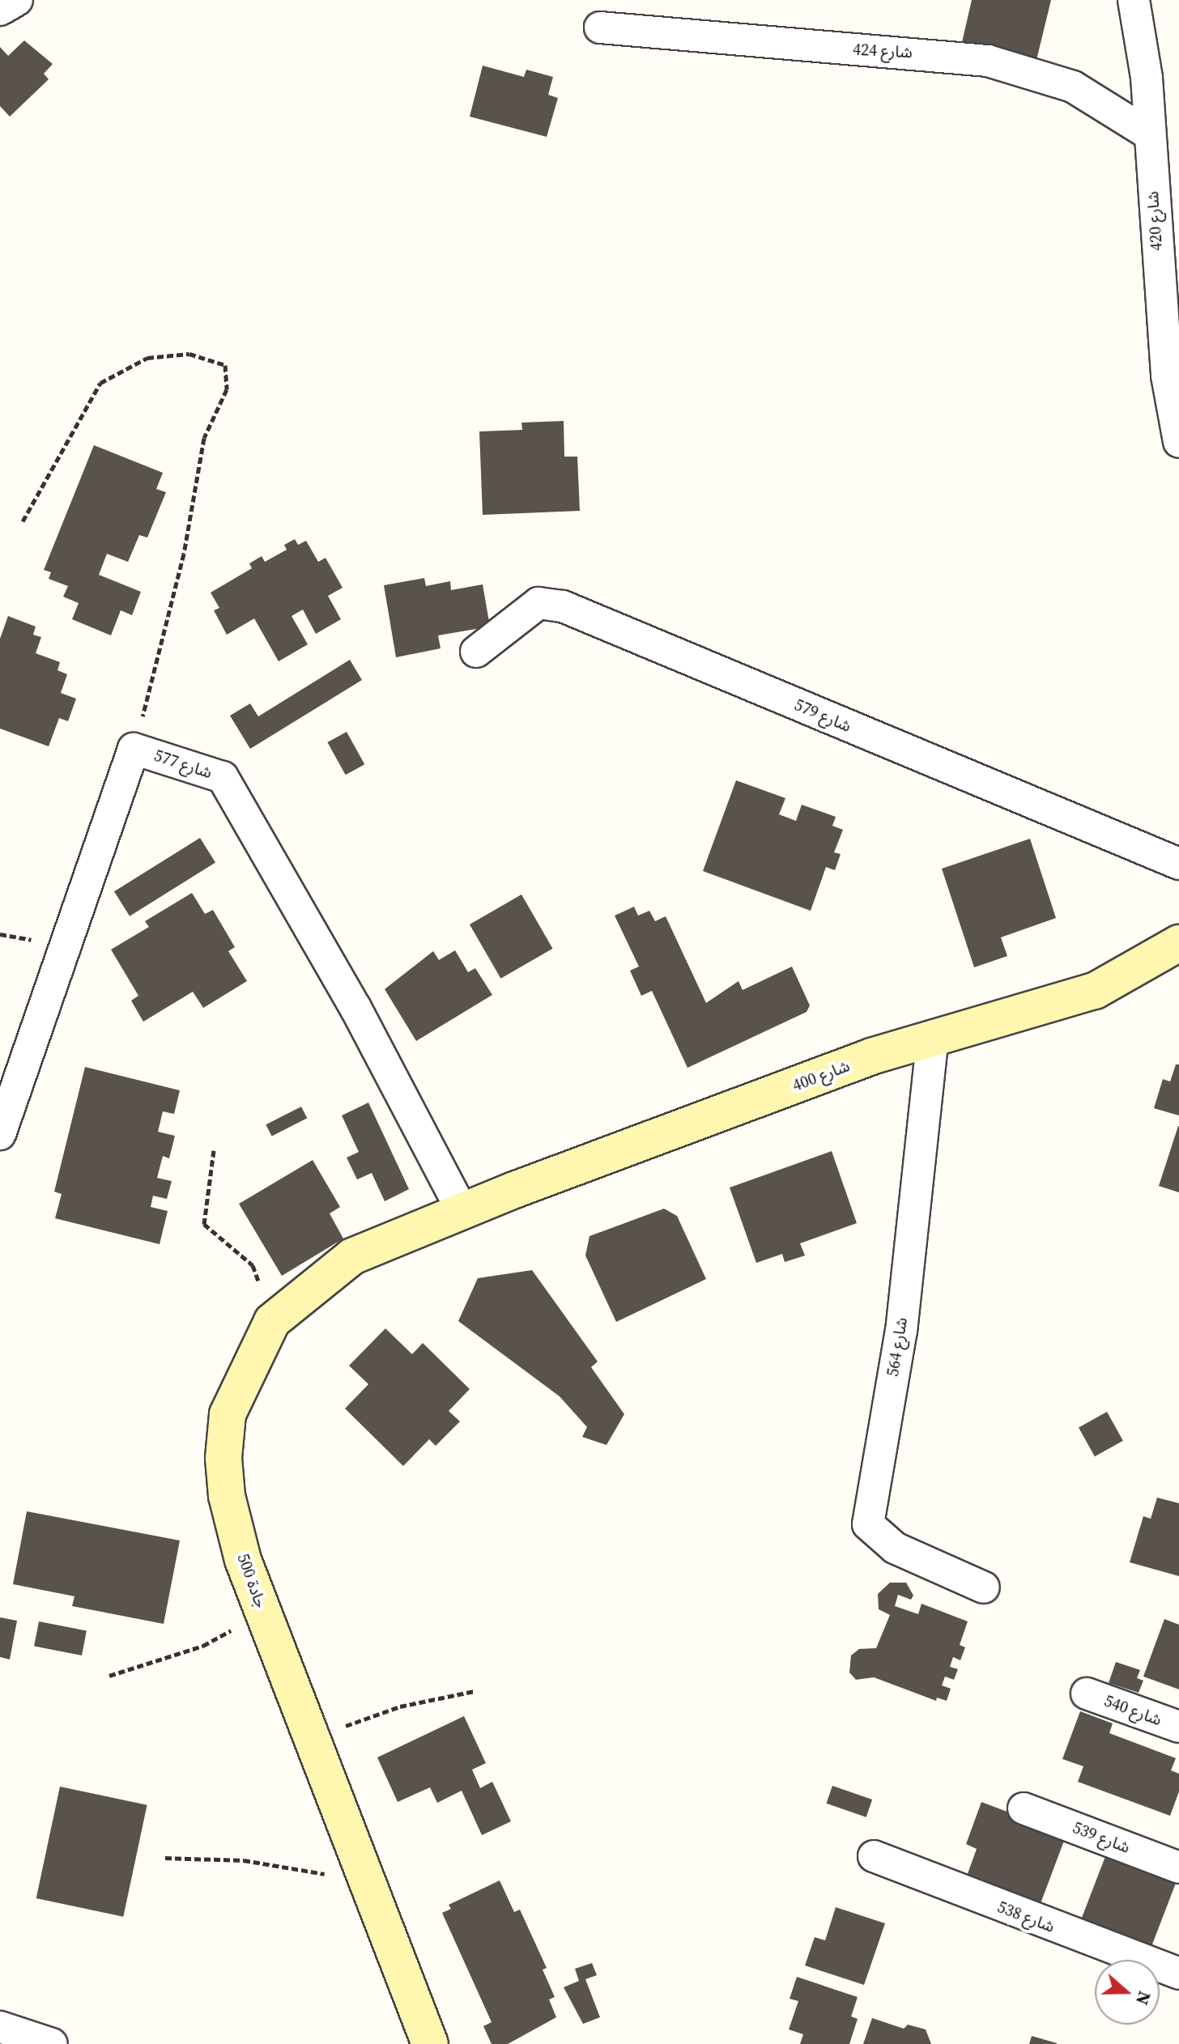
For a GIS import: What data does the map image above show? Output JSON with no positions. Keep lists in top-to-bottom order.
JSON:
{
  "streets": {
    "main road": ["شارع 400", "جادة 500"],
    "street": [
      "شارع 424",
      "شارع 420",
      "شارع 579",
      "شارع 577",
      "شارع 564",
      "شارع 540",
      "شارع 539",
      "شارع 538"
    ]
  },
  "crossings": [
    ["شارع 424", "شارع 420"],
    ["شارع 577", "شارع 400"],
    ["شارع 577", "جادة 500"],
    ["شارع 400", "شارع 564"],
    ["شارع 400", "جادة 500"]
  ],
  "north": "right"
}
